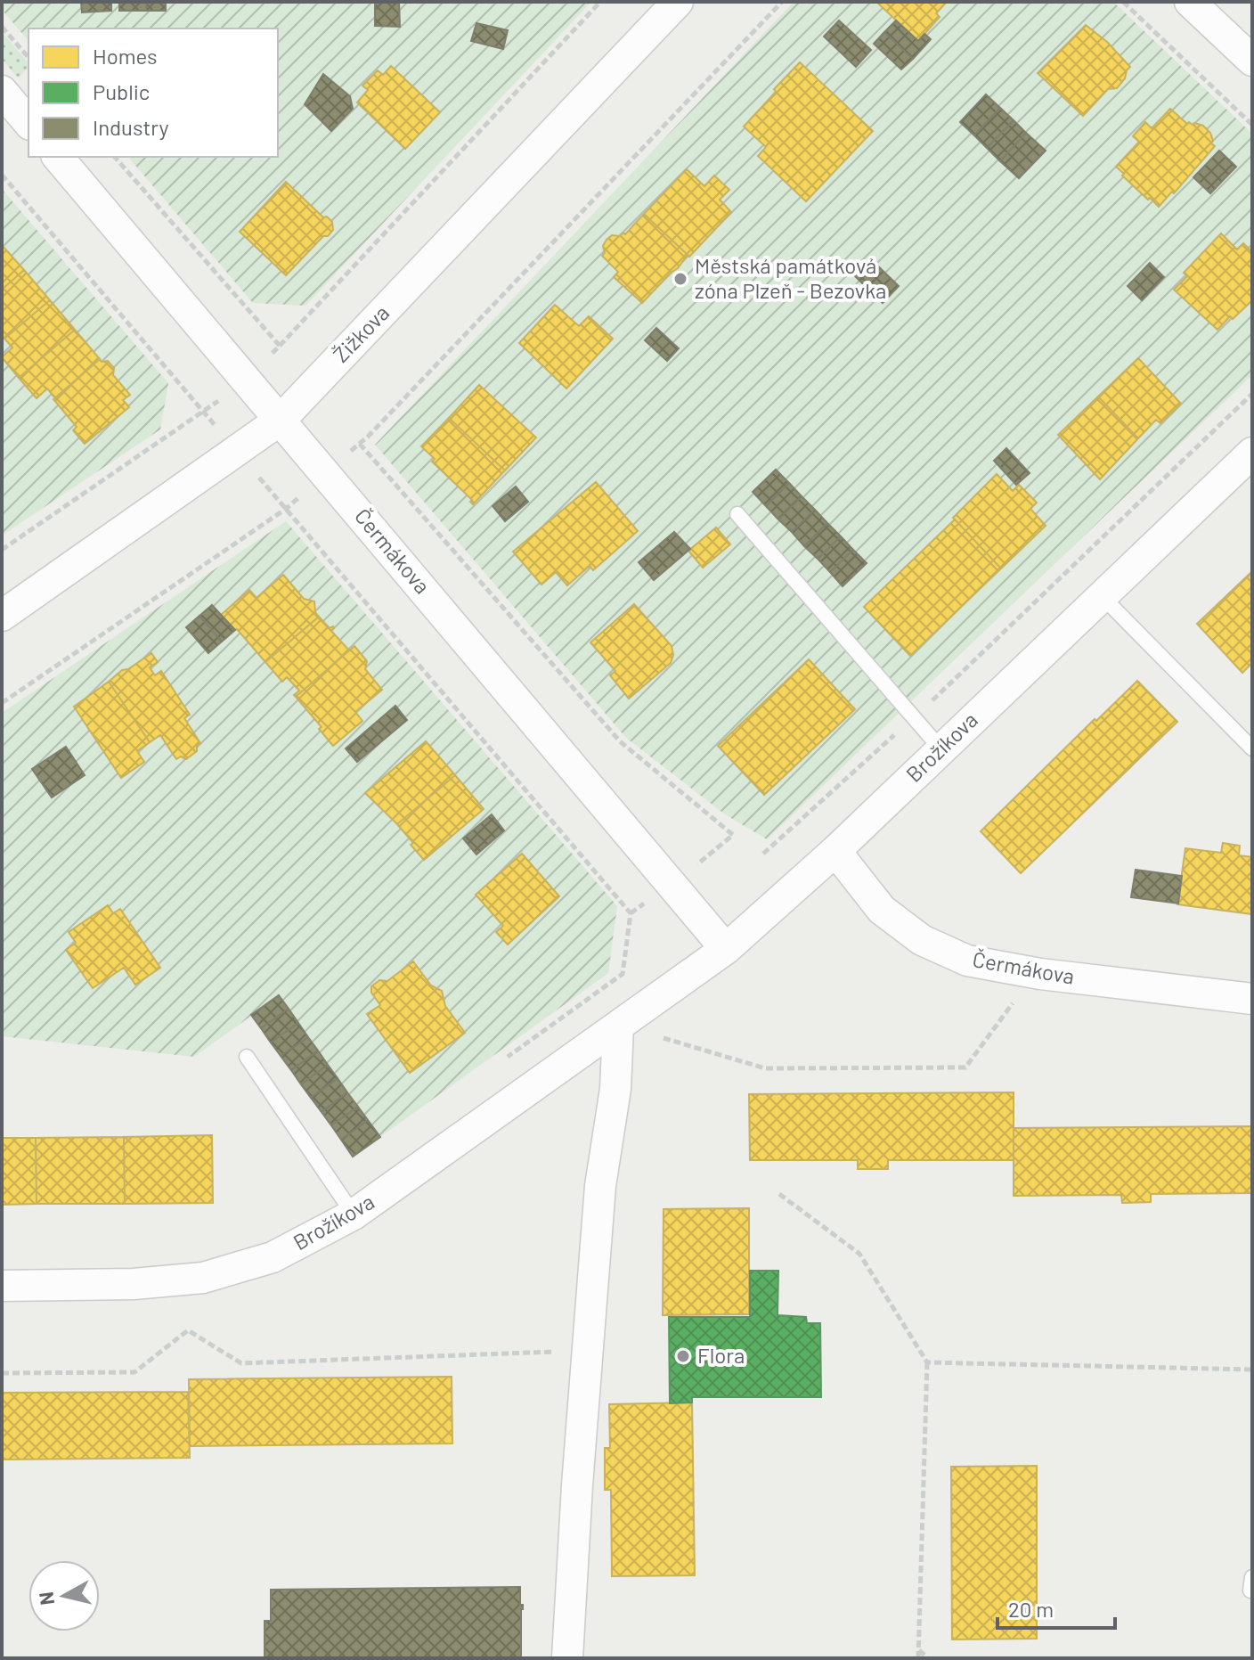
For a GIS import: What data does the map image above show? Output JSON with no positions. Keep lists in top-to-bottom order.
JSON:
{
  "streets": {
    "street": ["Žižkova", "Čermákova", "Brožíkova"]
  },
  "crossings": [
    ["Žižkova", "Čermákova"],
    ["Čermákova", "Brožíkova"]
  ],
  "places": ["Městská památková zóna Plzeň - Bezovka", "Flora"],
  "legend": ["Homes", "Public", "Industry"],
  "scale_bar": "20 m",
  "north": "left"
}
